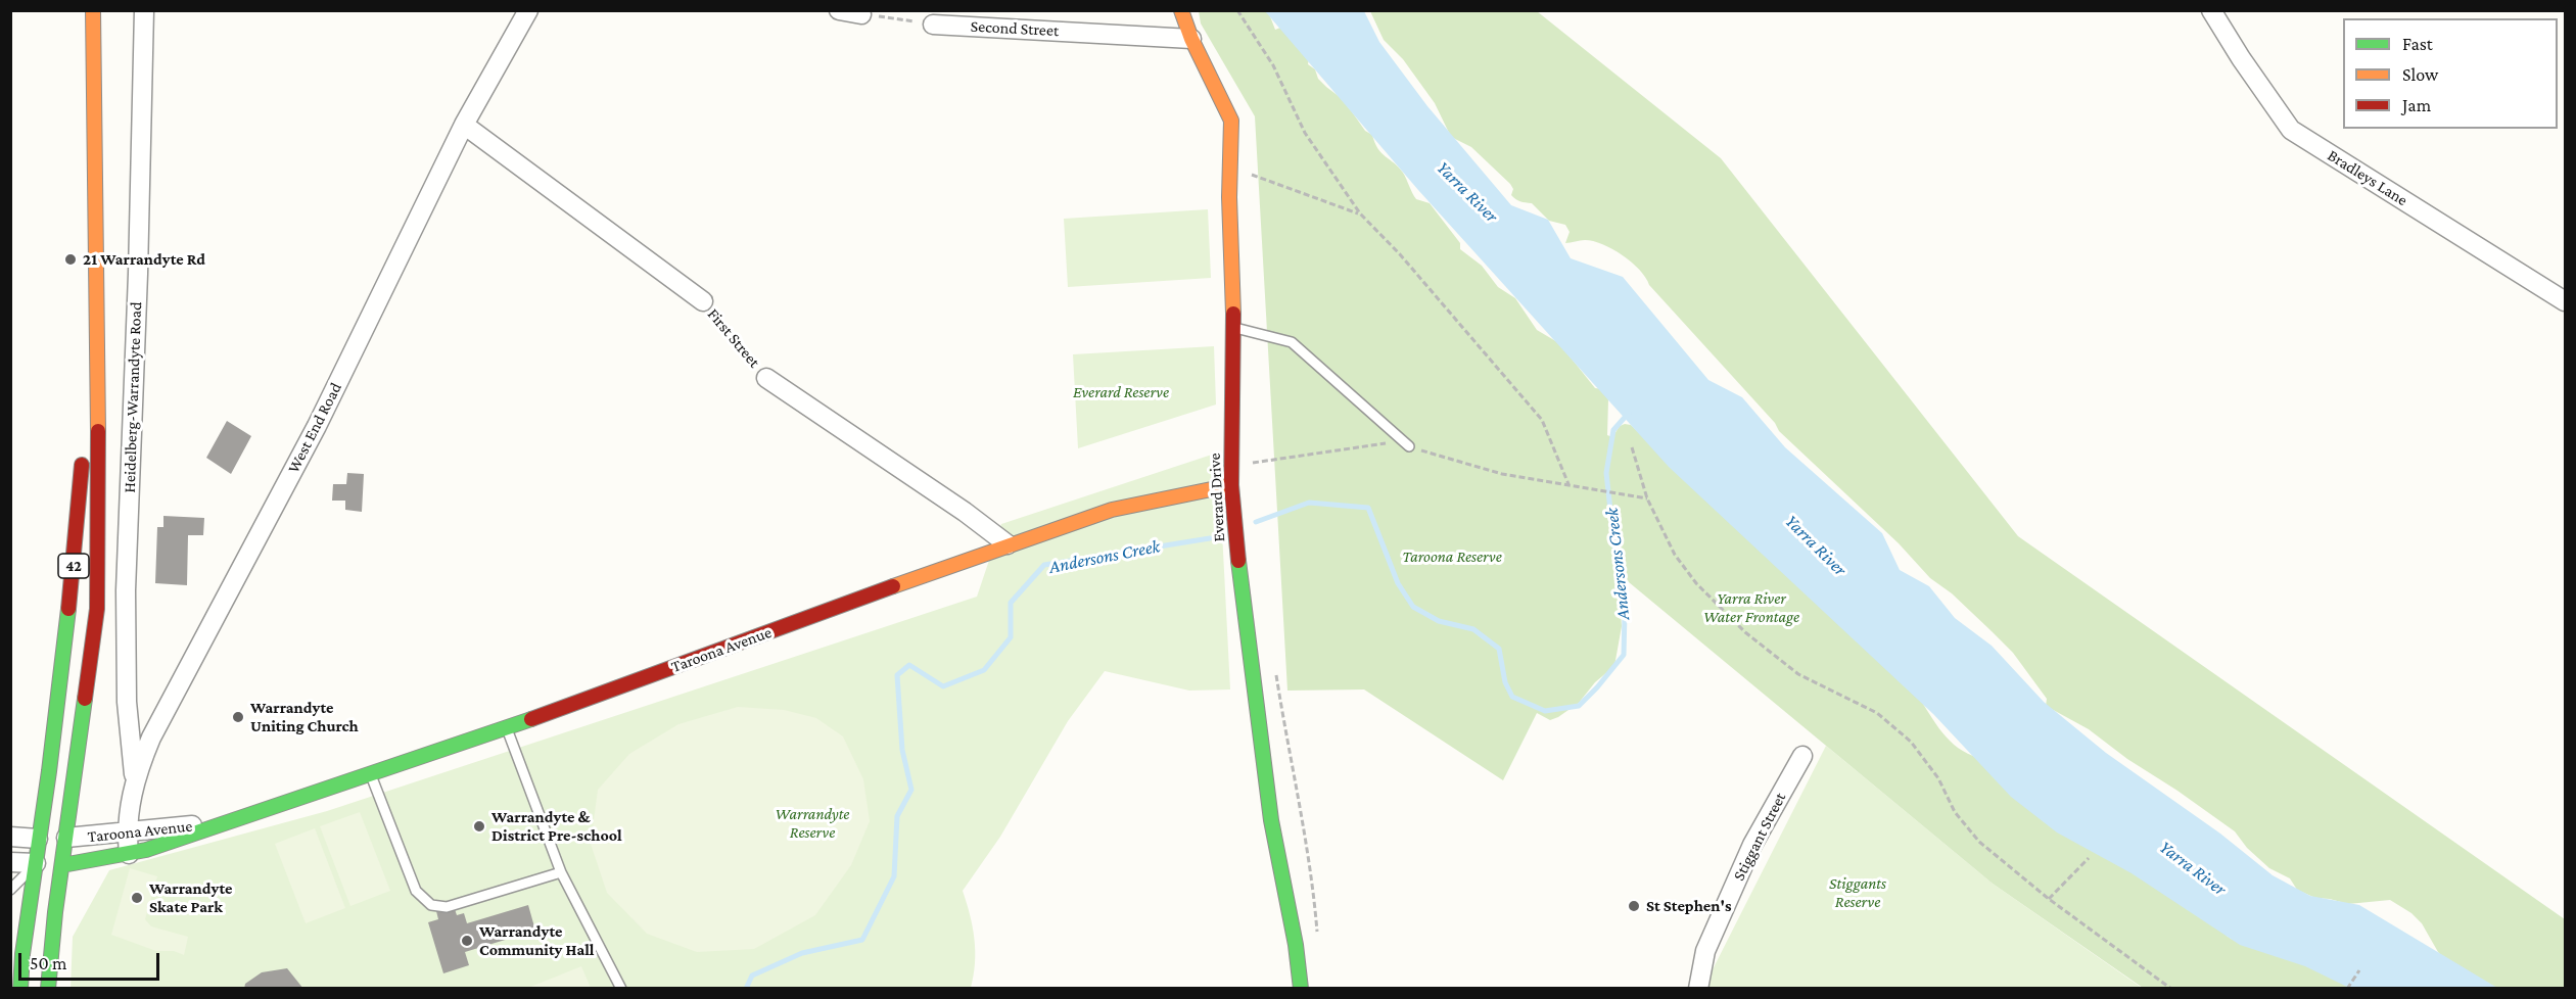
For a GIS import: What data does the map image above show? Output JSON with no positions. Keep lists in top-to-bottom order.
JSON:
{
  "streets": {
    "street": [
      "Second Street",
      "Bradleys Lane",
      "First Street",
      "Heidelberg-Warrandyte Road",
      "West End Road",
      "Everard Drive",
      "42",
      "Taroona Avenue",
      "Stiggant Street"
    ]
  },
  "crossings": [
    ["Second Street", "Everard Drive"],
    ["First Street", "West End Road"],
    ["First Street", "Taroona Avenue"],
    ["Heidelberg-Warrandyte Road", "West End Road"],
    ["Heidelberg-Warrandyte Road", "Taroona Avenue"],
    ["West End Road", "Taroona Avenue"],
    ["Everard Drive", "Taroona Avenue"]
  ],
  "water": ["Yarra River", "Andersons Creek"],
  "parks": [
    "Everard Reserve",
    "Taroona Reserve",
    "Yarra River Water Frontage",
    "Warrandyte Reserve",
    "Stiggants Reserve"
  ],
  "places": [
    "21 Warrandyte Rd",
    "Warrandyte Uniting Church",
    "Warrandyte & District Pre-school",
    "Warrandyte Skate Park",
    "St Stephen's",
    "Warrandyte Community Hall"
  ],
  "legend": ["Fast", "Slow", "Jam"],
  "scale_bar": "50 m"
}
